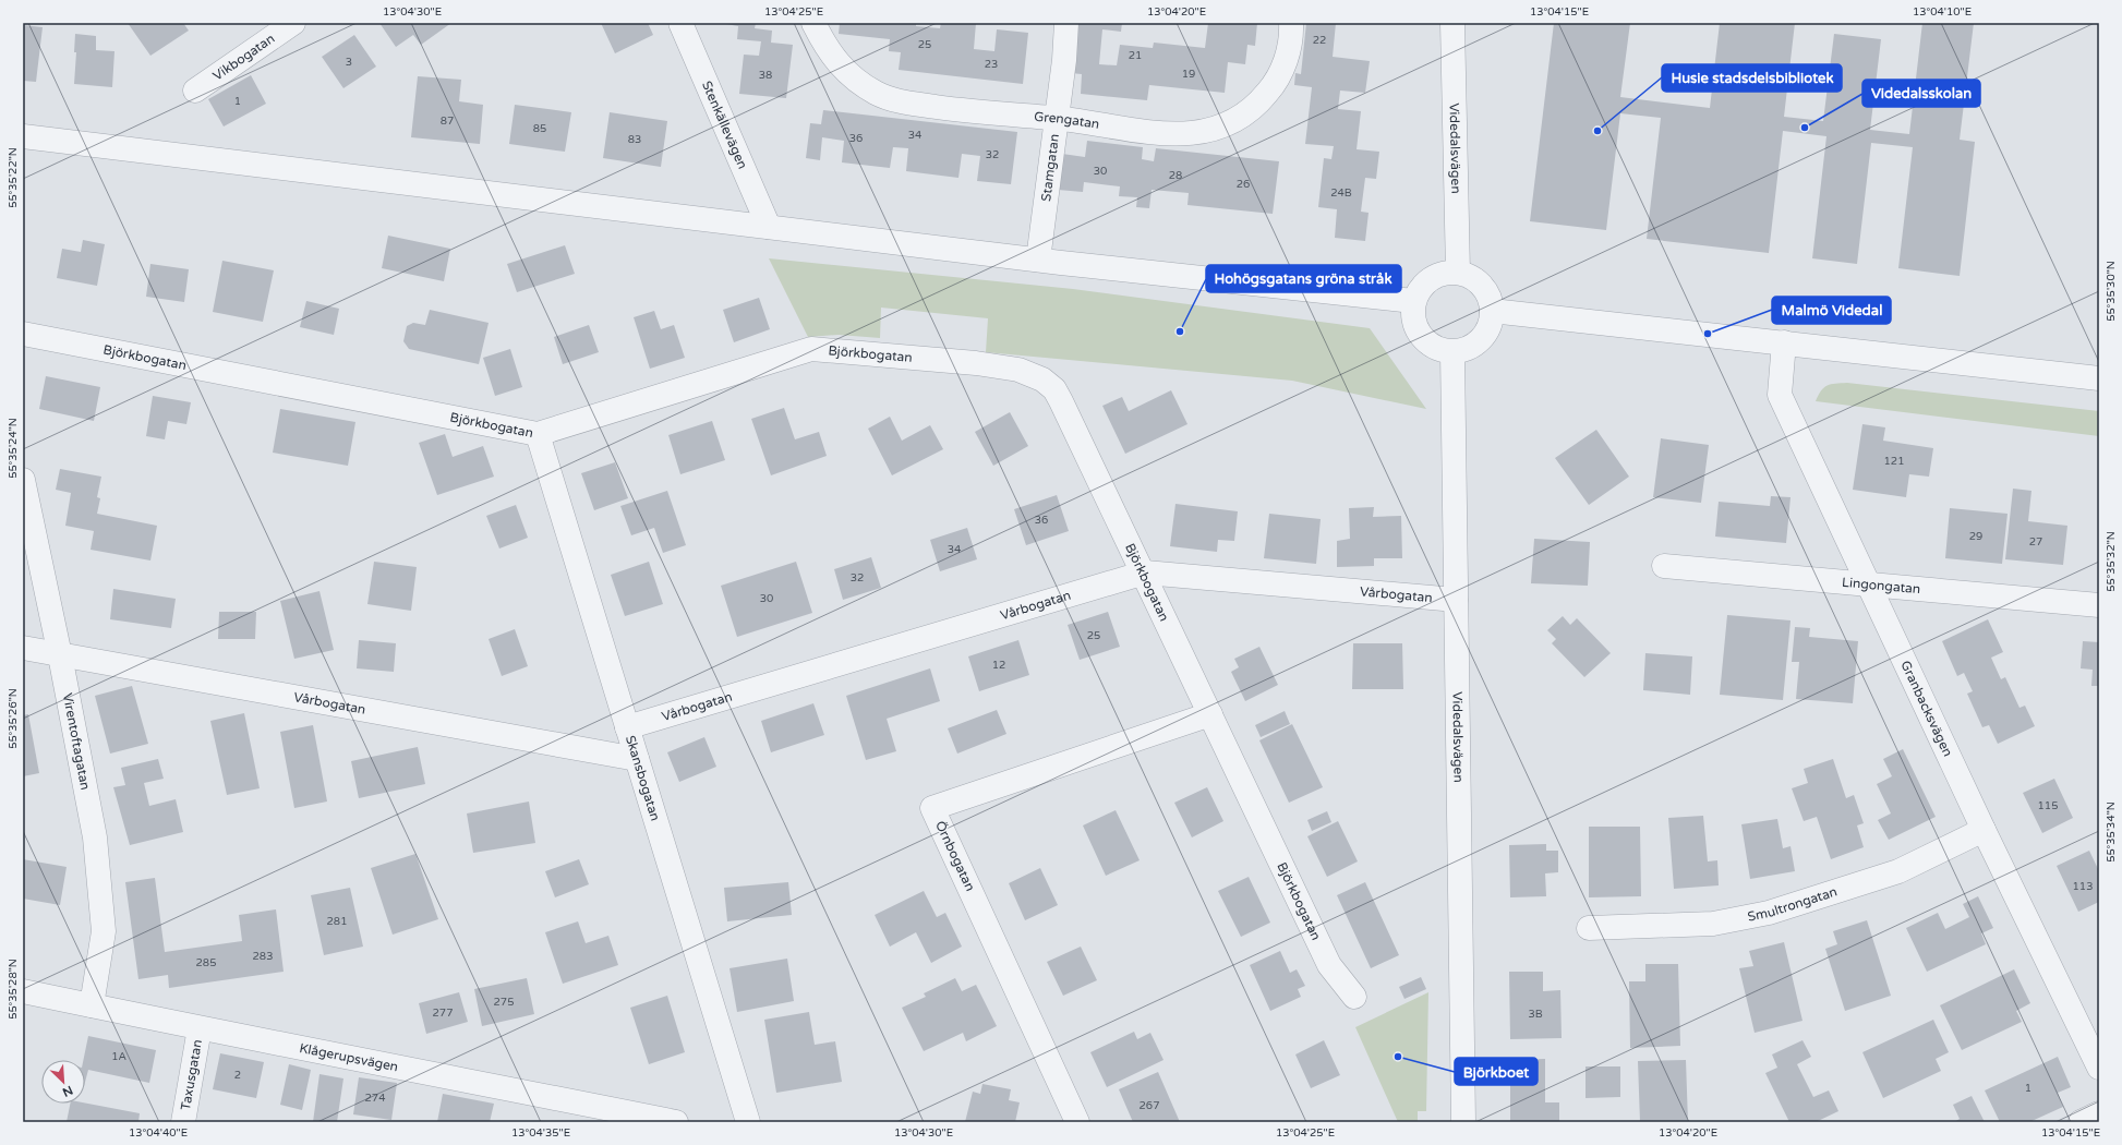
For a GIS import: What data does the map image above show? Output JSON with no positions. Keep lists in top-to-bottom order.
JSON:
{
  "streets": {
    "street": [
      "Vikbogatan",
      "Grengatan",
      "Stenkällevägen",
      "Videdalsvägen",
      "Stamgatan",
      "Björkbogatan",
      "Lingongatan",
      "Vårbogatan",
      "Granbacksvägen",
      "Virentoftagatan",
      "Skansbogatan",
      "Örnbogatan",
      "Smultrongatan",
      "Klågerupsvägen",
      "Taxusgatan"
    ]
  },
  "crossings": [
    ["Grengatan", "Stamgatan"],
    ["Videdalsvägen", "Vårbogatan"],
    ["Björkbogatan", "Vårbogatan"],
    ["Björkbogatan", "Skansbogatan"],
    ["Björkbogatan", "Örnbogatan"],
    ["Lingongatan", "Granbacksvägen"],
    ["Vårbogatan", "Virentoftagatan"],
    ["Vårbogatan", "Skansbogatan"],
    ["Granbacksvägen", "Smultrongatan"],
    ["Virentoftagatan", "Klågerupsvägen"],
    ["Klågerupsvägen", "Taxusgatan"]
  ],
  "places": [
    "Videdalsskolan",
    "Husie stadsdelsbibliotek",
    "Hohögsgatans gröna stråk",
    "Malmö Videdal",
    "Björkboet"
  ],
  "house_numbers": [
    "22",
    "25",
    "21",
    "3",
    "23",
    "19",
    "38",
    "1",
    "87",
    "85",
    "34",
    "36",
    "83",
    "32",
    "30",
    "28",
    "26",
    "24B",
    "121",
    "36",
    "29",
    "27",
    "34",
    "32",
    "30",
    "25",
    "12",
    "115",
    "113",
    "281",
    "283",
    "285",
    "275",
    "277",
    "3B",
    "1A",
    "2",
    "1",
    "274",
    "267"
  ],
  "north": "bottom right",
  "coordinates": [
    "13°04'30\"E",
    "13°04'25\"E",
    "13°04'20\"E",
    "13°04'15\"E",
    "13°04'10\"E",
    "55°35'22\"N",
    "55°35'30\"N",
    "55°35'24\"N",
    "55°35'32\"N",
    "55°35'26\"N",
    "55°35'34\"N",
    "55°35'28\"N",
    "13°04'40\"E",
    "13°04'35\"E"
  ]
}
